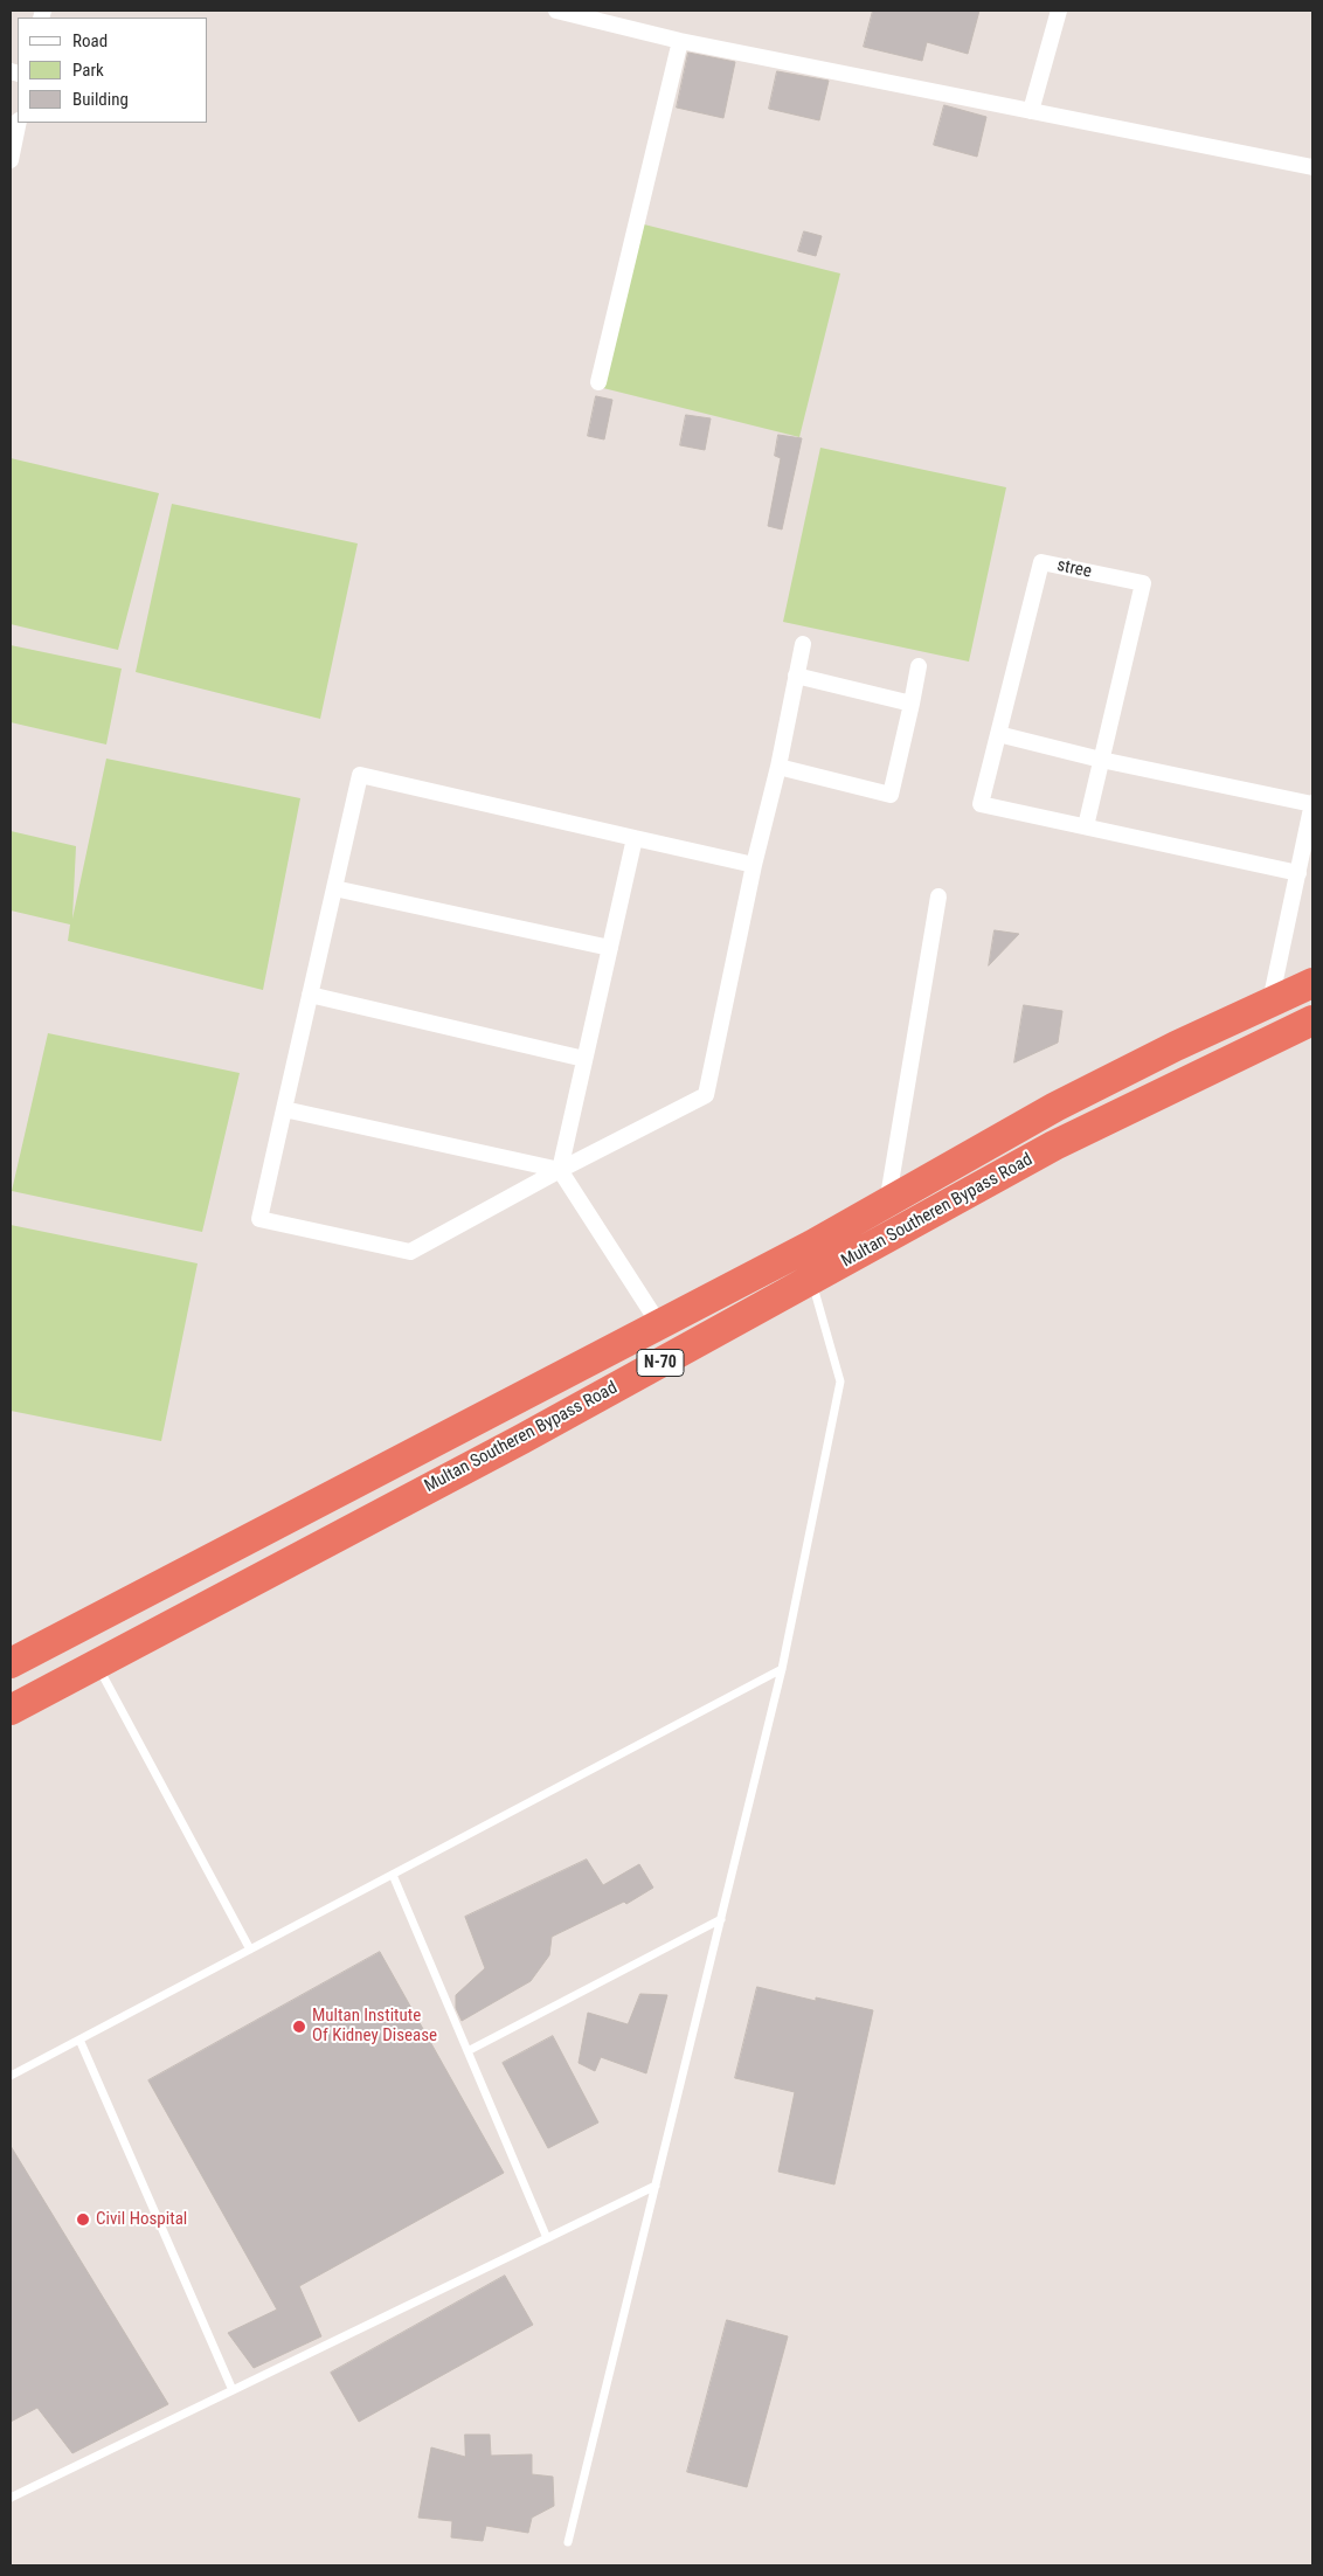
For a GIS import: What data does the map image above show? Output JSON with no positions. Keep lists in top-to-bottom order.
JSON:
{
  "streets": {
    "highway": ["Multan Southeren Bypass Road", "N-70"],
    "street": ["stree"]
  },
  "places": ["Multan Institute Of Kidney Disease", "Civil Hospital"],
  "legend": ["Road", "Park", "Building"]
}
